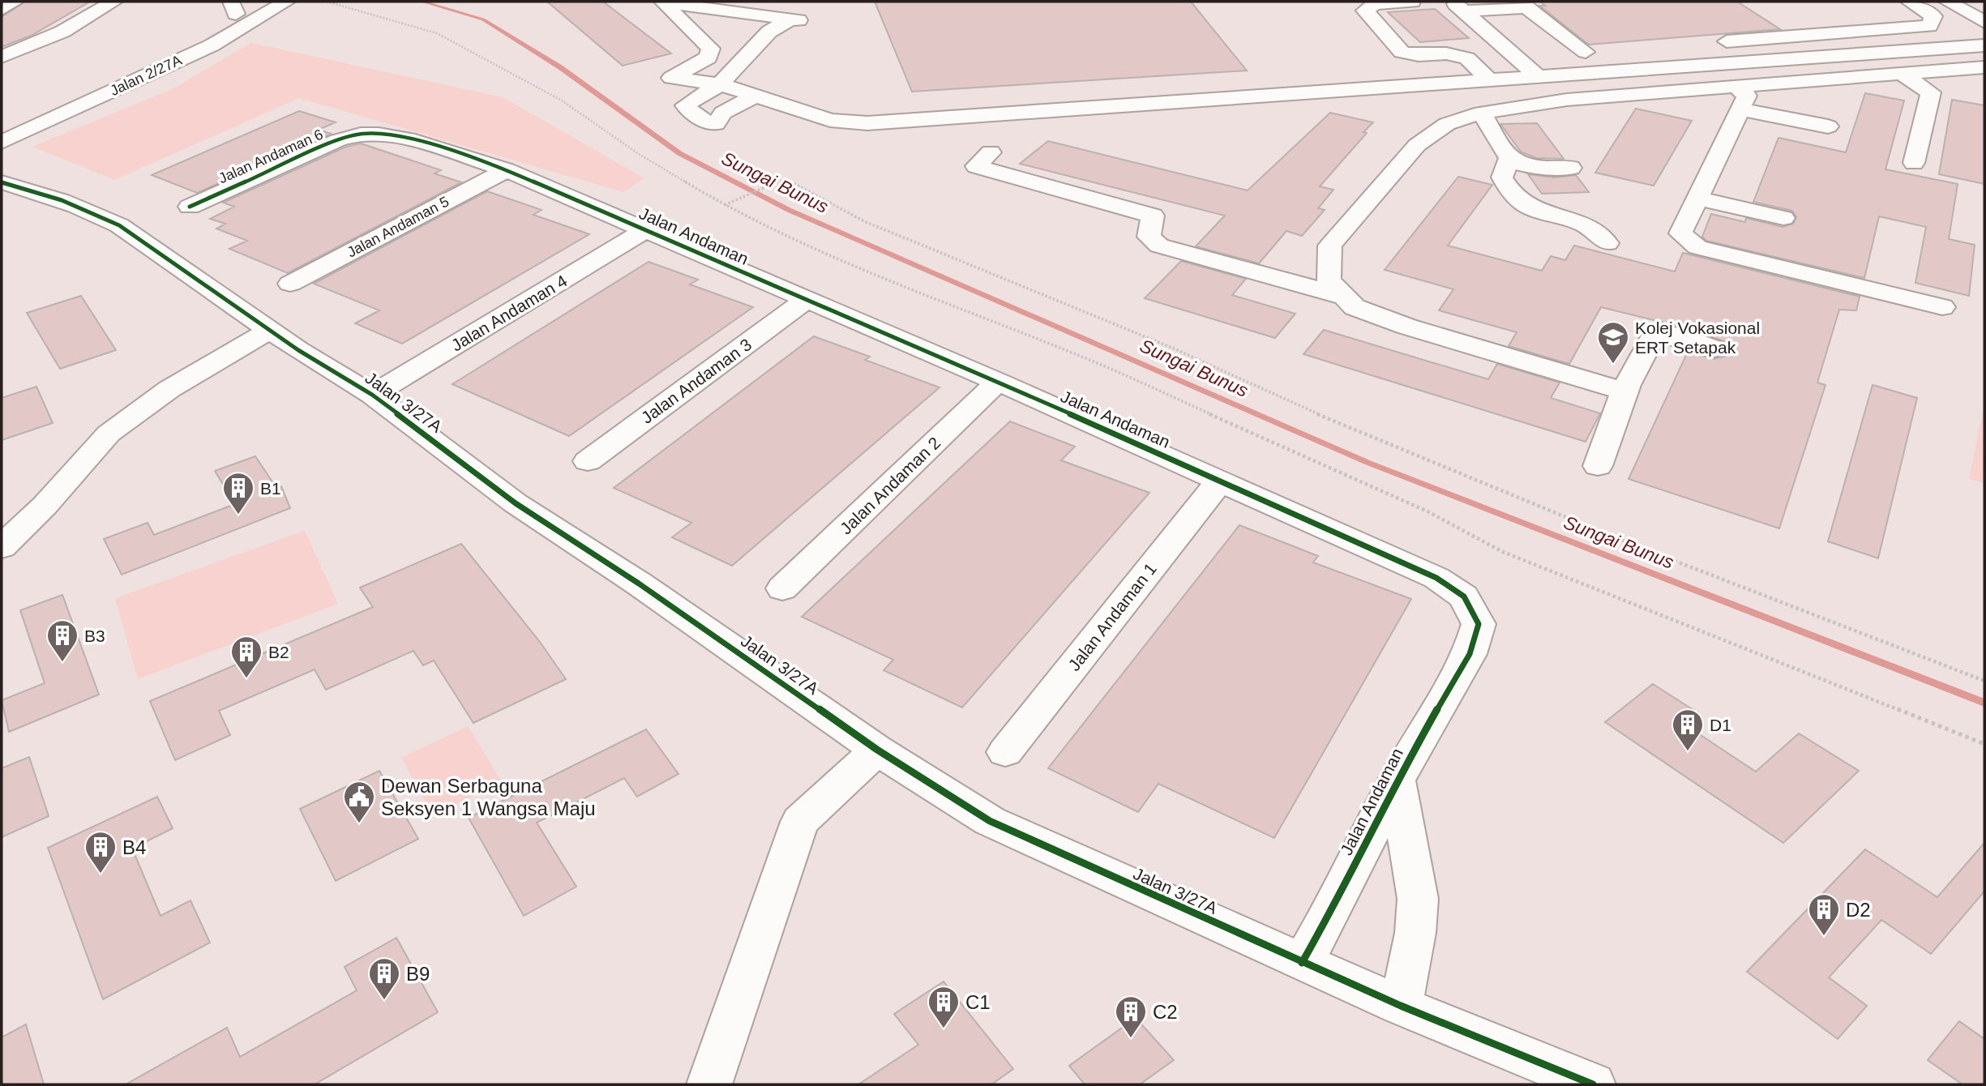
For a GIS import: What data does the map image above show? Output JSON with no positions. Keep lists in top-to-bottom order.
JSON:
{
  "streets": {
    "street": [
      "Jalan 2/27A",
      "Jalan Andaman 6",
      "Jalan Andaman 5",
      "Jalan Andaman",
      "Jalan Andaman 4",
      "Jalan Andaman 3",
      "Jalan 3/27A",
      "Jalan Andaman 2",
      "Jalan Andaman 1"
    ]
  },
  "crossings": [
    ["Jalan Andaman 6", "Jalan Andaman"],
    ["Jalan Andaman 5", "Jalan Andaman"],
    ["Jalan Andaman", "Jalan Andaman 4"],
    ["Jalan Andaman", "Jalan Andaman 3"],
    ["Jalan Andaman", "Jalan 3/27A"],
    ["Jalan Andaman", "Jalan Andaman 2"],
    ["Jalan Andaman", "Jalan Andaman 1"],
    ["Jalan Andaman 4", "Jalan 3/27A"]
  ],
  "water": ["Sungai Bunus"],
  "places": {
    "school or university": ["Kolej Vokasional ERT Setapak"],
    "building": [
      "B1",
      "B3",
      "B2",
      "D1",
      "B4",
      "D2",
      "B9",
      "C1",
      "C2"
    ],
    "public building": ["Dewan Serbaguna Seksyen 1 Wangsa Maju"]
  }
}
